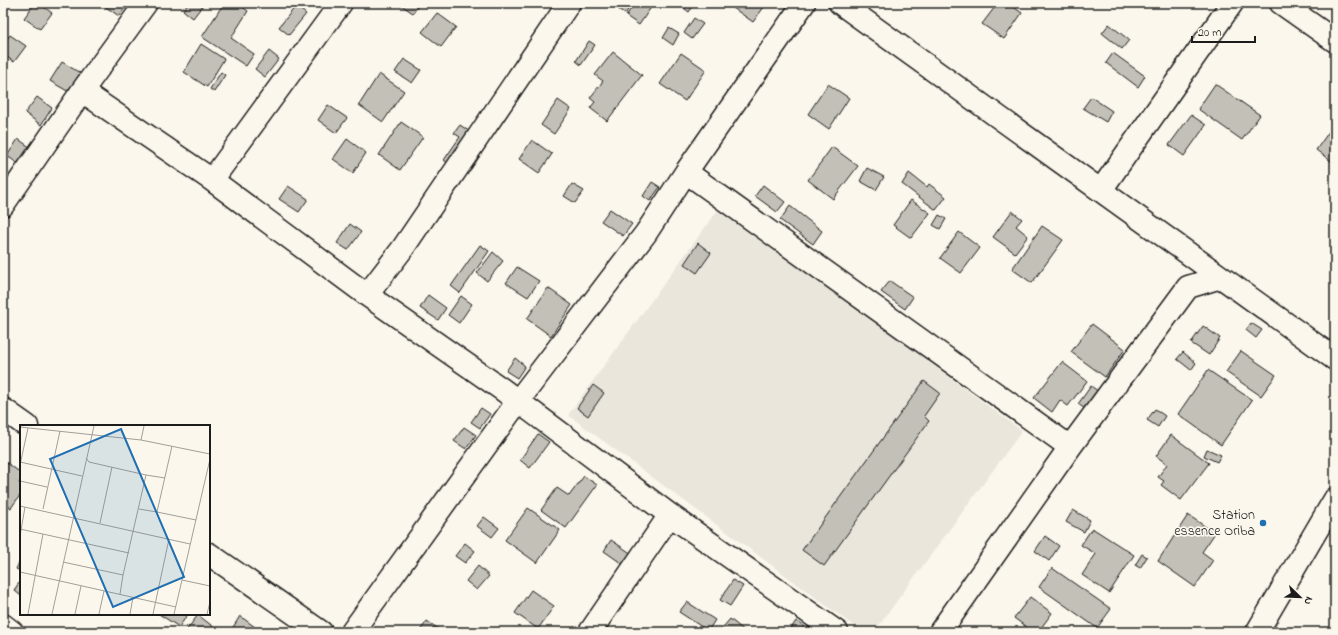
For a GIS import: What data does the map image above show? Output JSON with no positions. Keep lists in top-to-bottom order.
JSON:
{
  "places": ["Station essence Oriba"],
  "scale_bar": "20 m",
  "north": "bottom right"
}
